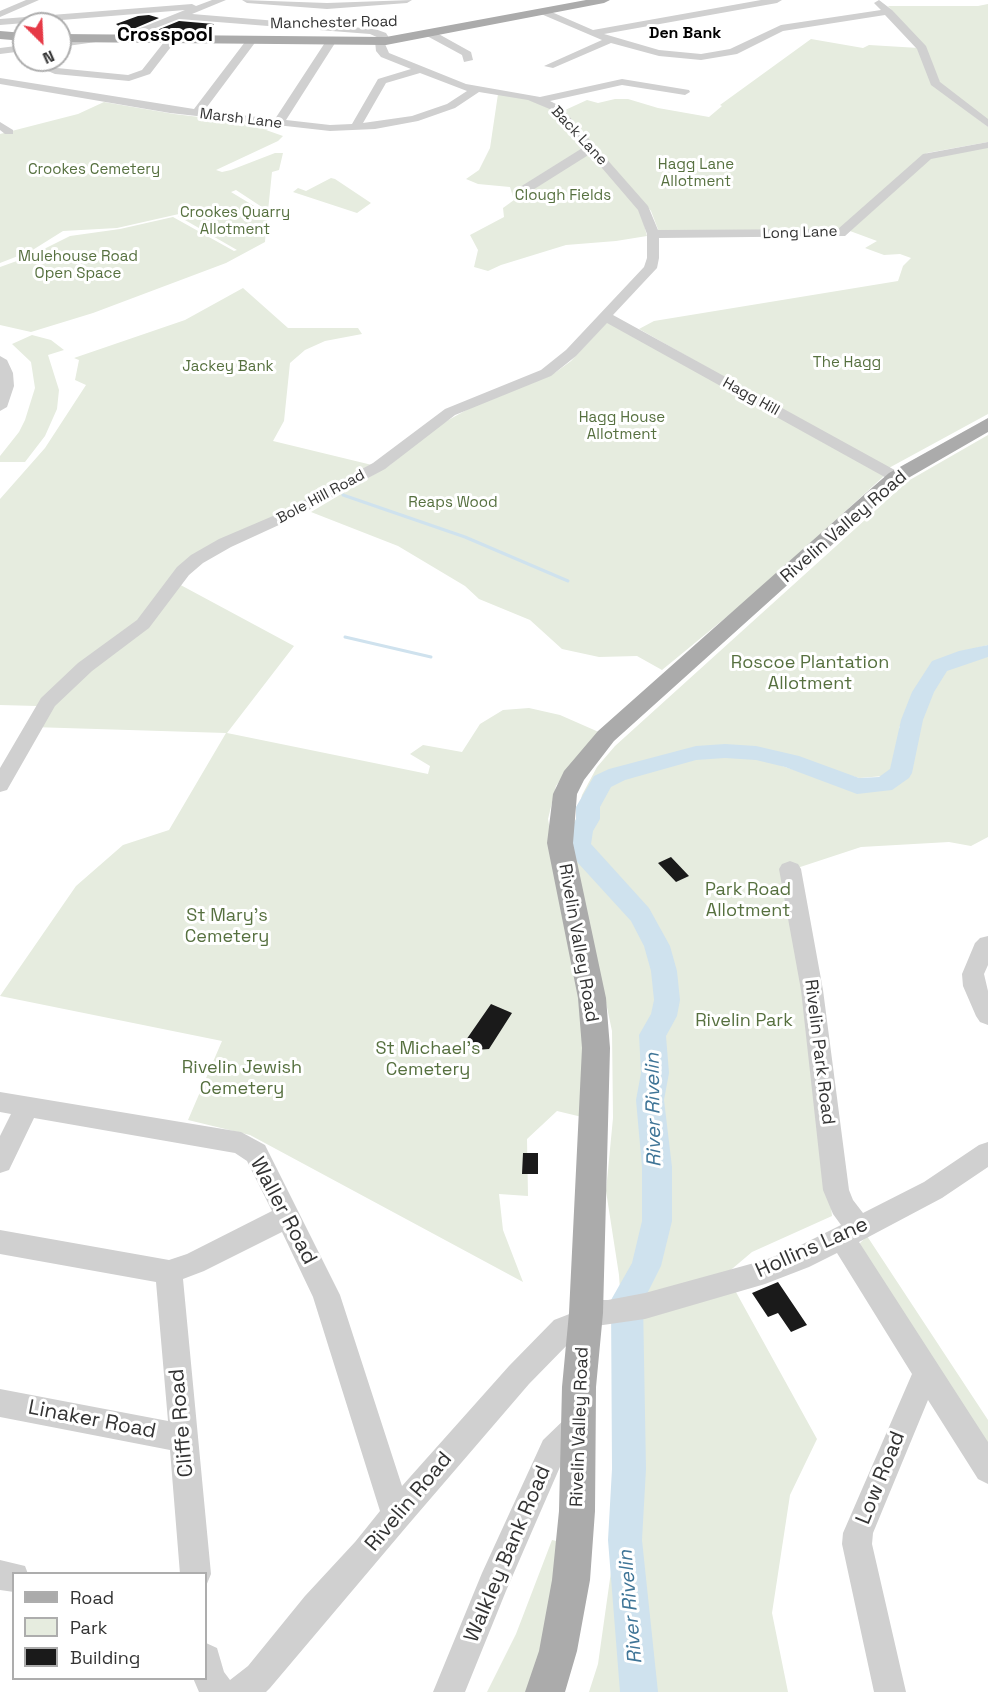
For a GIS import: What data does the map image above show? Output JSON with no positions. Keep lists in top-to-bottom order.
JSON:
{
  "streets": {
    "main road": ["Manchester Road", "Rivelin Valley Road"],
    "street": [
      "Marsh Lane",
      "Back Lane",
      "Long Lane",
      "Hagg Hill",
      "Bole Hill Road",
      "Rivelin Park Road",
      "Waller Road",
      "Hollins Lane",
      "Linaker Road",
      "Cliffe Road",
      "Low Road",
      "Rivelin Road",
      "Walkley Bank Road"
    ]
  },
  "crossings": [
    ["Back Lane", "Long Lane"],
    ["Back Lane", "Bole Hill Road"],
    ["Long Lane", "Bole Hill Road"],
    ["Hagg Hill", "Bole Hill Road"],
    ["Hagg Hill", "Rivelin Valley Road"],
    ["Rivelin Valley Road", "Hollins Lane"],
    ["Rivelin Valley Road", "Rivelin Road"],
    ["Rivelin Valley Road", "Walkley Bank Road"],
    ["Rivelin Park Road", "Hollins Lane"],
    ["Rivelin Park Road", "Low Road"],
    ["Waller Road", "Rivelin Road"],
    ["Hollins Lane", "Rivelin Road"],
    ["Linaker Road", "Cliffe Road"]
  ],
  "districts": ["Den Bank", "Crosspool"],
  "water": ["River Rivelin"],
  "parks": [
    "Hagg Lane Allotment",
    "Crookes Cemetery",
    "Clough Fields",
    "Crookes Quarry Allotment",
    "Mulehouse Road Open Space",
    "The Hagg",
    "Jackey Bank",
    "Hagg House Allotment",
    "Reaps Wood",
    "Roscoe Plantation Allotment",
    "Park Road Allotment",
    "St Mary's Cemetery",
    "Rivelin Park",
    "St Michael's Cemetery",
    "Rivelin Jewish Cemetery"
  ],
  "legend": ["Road", "Park", "Building"],
  "north": "bottom right"
}
